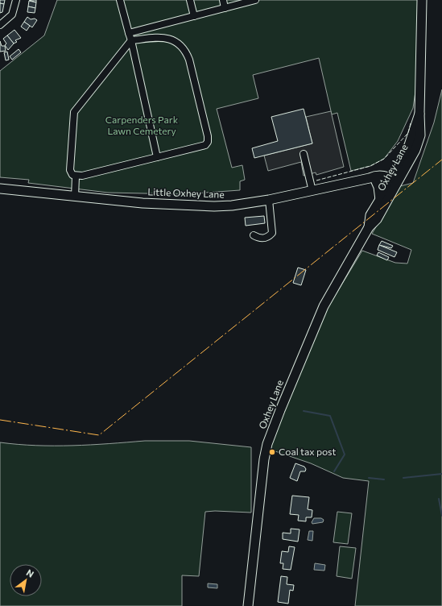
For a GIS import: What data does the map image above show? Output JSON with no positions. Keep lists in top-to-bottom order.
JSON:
{
  "streets": {
    "main road": ["Oxhey Lane", "Little Oxhey Lane"]
  },
  "parks": ["Carpenders Park Lawn Cemetery"],
  "places": ["Coal tax post"],
  "north": "top right"
}
